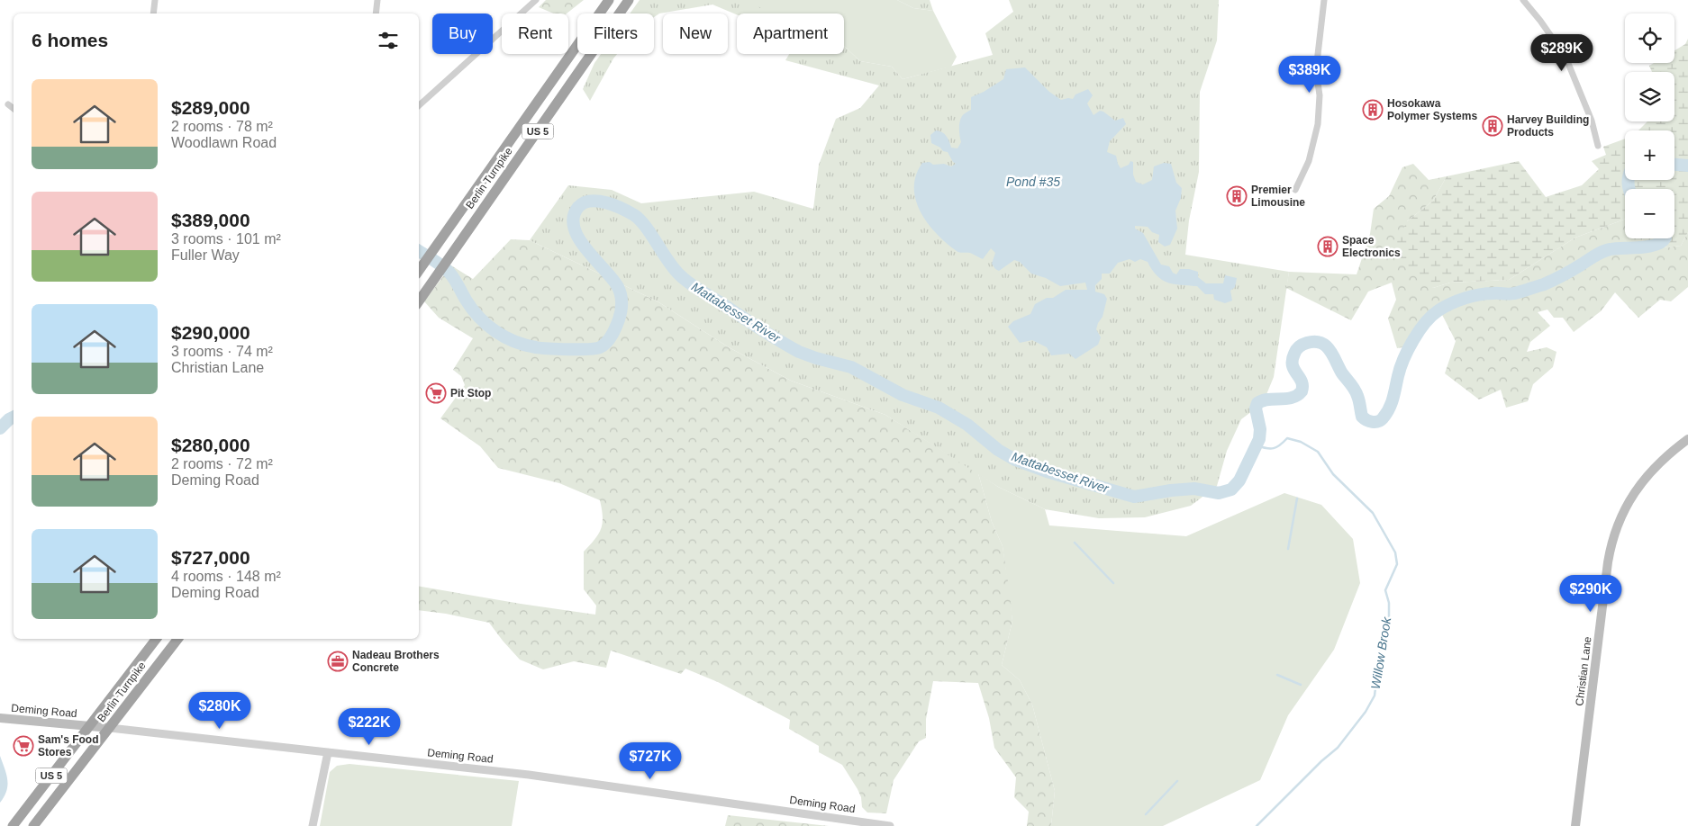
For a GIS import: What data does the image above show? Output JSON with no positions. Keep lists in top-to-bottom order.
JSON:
{
  "streets": {
    "highway": ["US 5", "Berlin Turnpike"],
    "main road": ["Christian Lane", "Deming Road"]
  },
  "crossings": [
    ["Berlin Turnpike", "Deming Road"]
  ],
  "water": ["Pond #35", "Mattabesset River", "Willow Brook"],
  "places": {
    "building": [
      "Hosokawa Polymer Systems",
      "Harvey Building Products",
      "Premier Limousine",
      "Space Electronics"
    ],
    "supermarket": ["Pit Stop", "Sam's Food Stores"],
    "office": ["Nadeau Brothers Concrete"]
  },
  "page": {
    "map_buttons": ["+", "−"],
    "chip": [
      "Buy",
      "Rent",
      "Filters",
      "New",
      "Apartment"
    ],
    "heading": "6 homes",
    "price": [
      "$289K",
      "$389K",
      "$290K",
      "$280K",
      "$222K",
      "$727K"
    ],
    "list": [
      {
        "name": "$289,000",
        "note": "2 rooms · 78 m² · Woodlawn Road"
      },
      {
        "name": "$389,000",
        "note": "3 rooms · 101 m² · Fuller Way"
      },
      {
        "name": "$290,000",
        "note": "3 rooms · 74 m² · Christian Lane"
      },
      {
        "name": "$280,000",
        "note": "2 rooms · 72 m² · Deming Road"
      },
      {
        "name": "$727,000",
        "note": "4 rooms · 148 m² · Deming Road"
      }
    ]
  }
}
